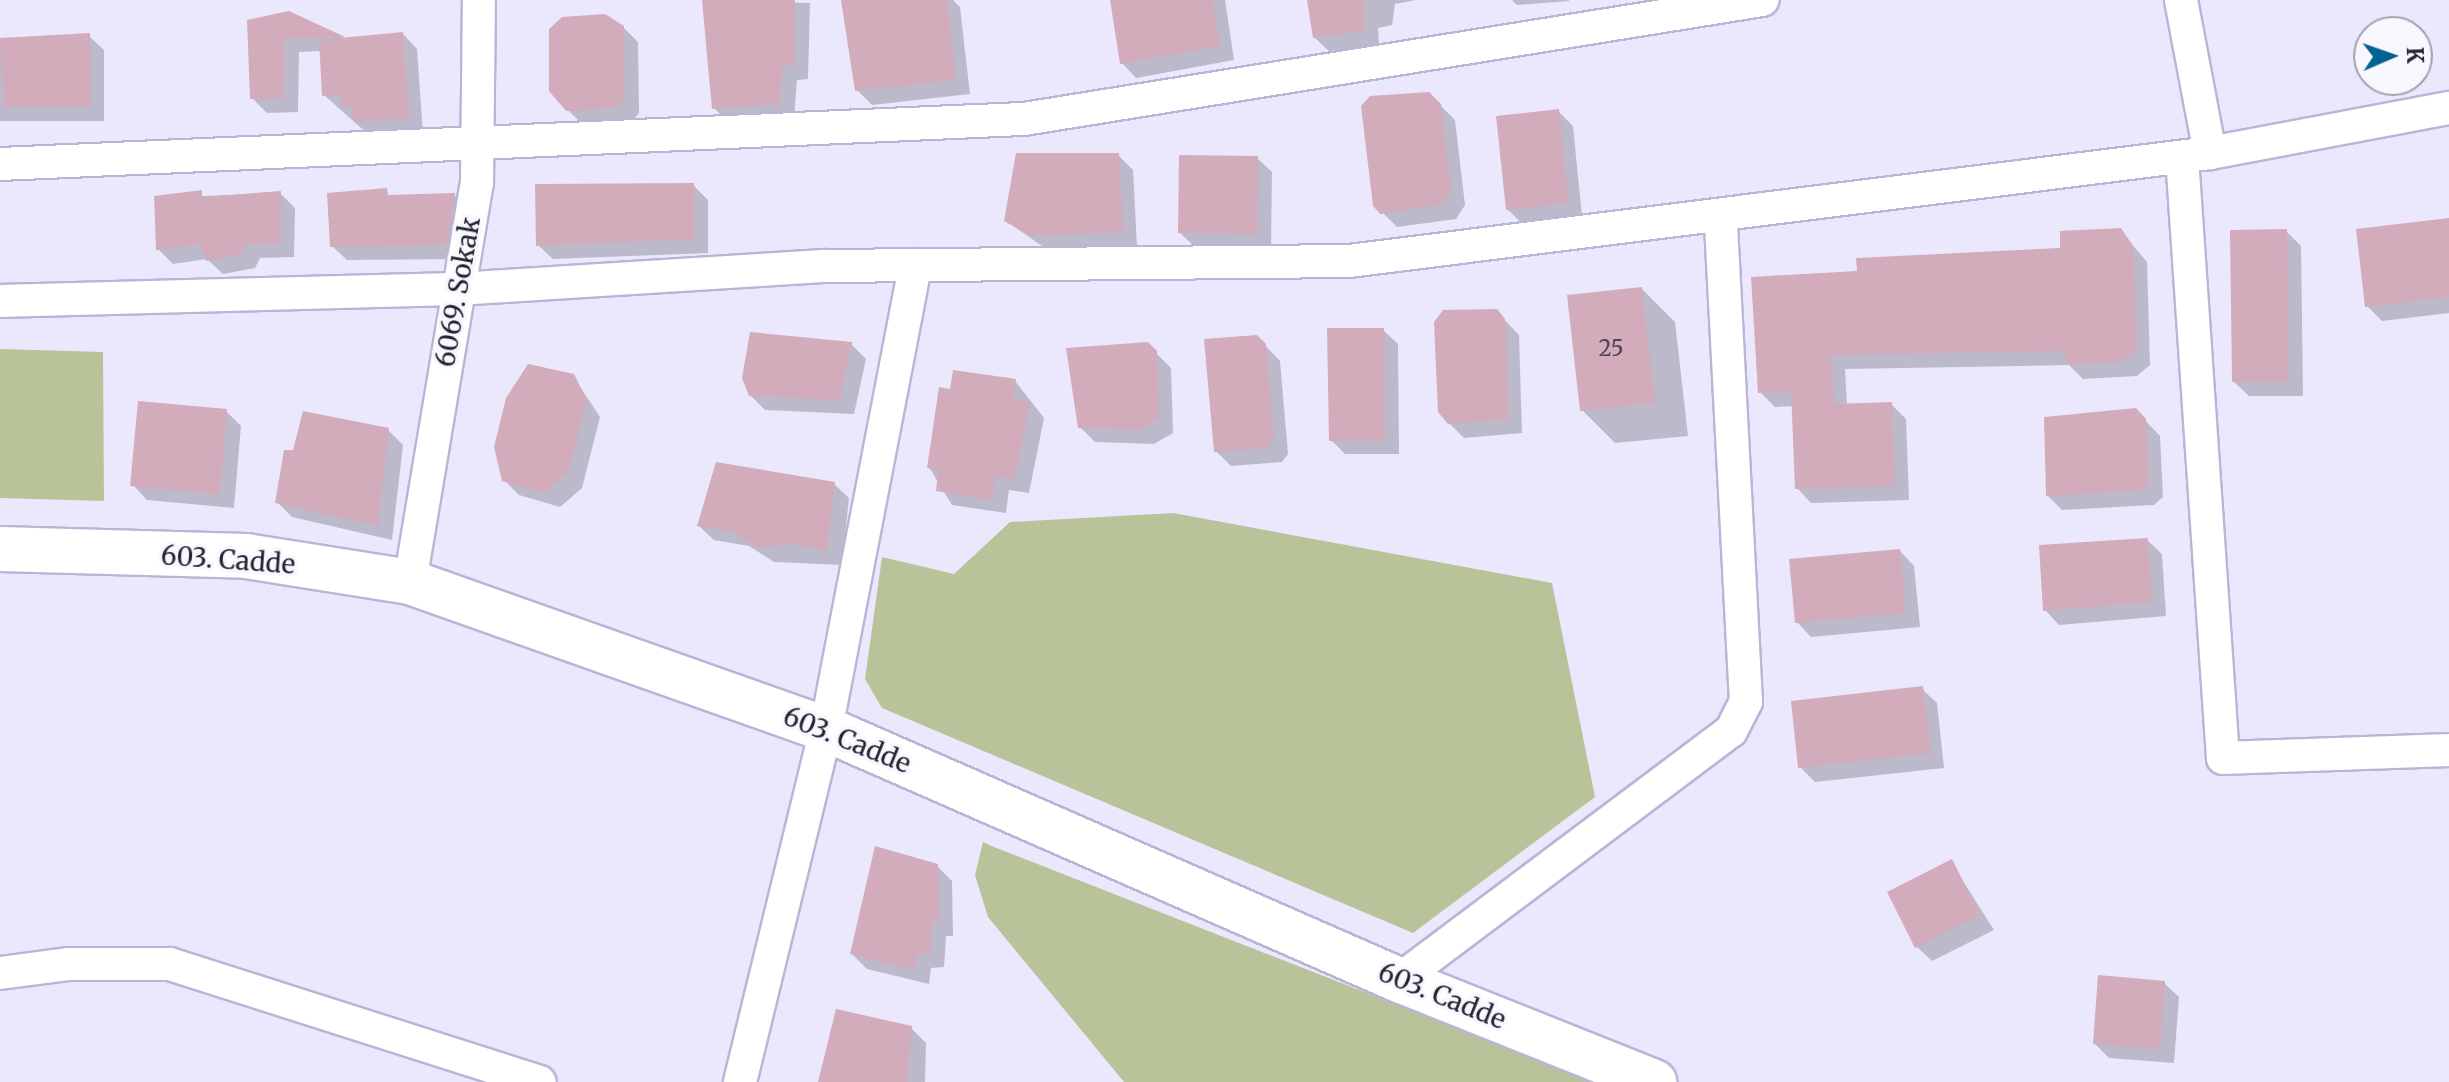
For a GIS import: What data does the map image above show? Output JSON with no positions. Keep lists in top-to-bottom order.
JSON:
{
  "streets": {
    "street": ["6069. Sokak", "603. Cadde"]
  },
  "crossings": [
    ["6069. Sokak", "603. Cadde"]
  ],
  "house_numbers": ["25"],
  "north": "right"
}
